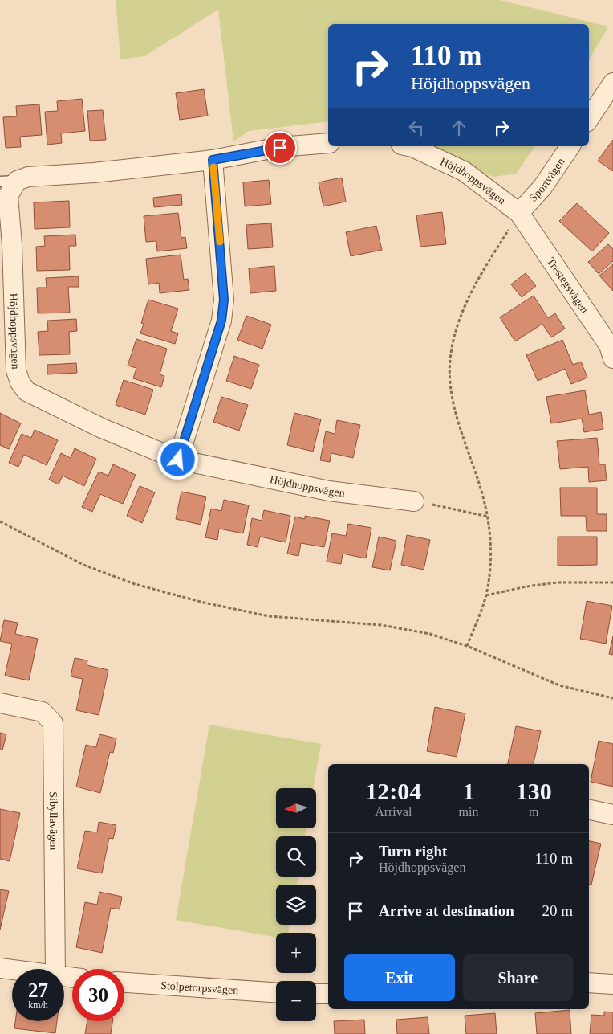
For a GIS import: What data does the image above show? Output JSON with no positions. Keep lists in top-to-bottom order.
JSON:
{
  "streets": {
    "street": [
      "Sportvägen",
      "Höjdhoppsvägen",
      "Trestegsvägen",
      "Sibyllavägen",
      "Stolpetorpsvägen"
    ]
  },
  "crossings": [
    ["Sportvägen", "Höjdhoppsvägen"],
    ["Sportvägen", "Trestegsvägen"],
    ["Höjdhoppsvägen", "Trestegsvägen"]
  ],
  "north": "left",
  "page": {
    "turn": ["110 m", "Höjdhoppsvägen"],
    "eta": [
      "12:04",
      "Arrival",
      "1",
      "min",
      "130",
      "m"
    ],
    "map_buttons": ["+", "−"],
    "list": [
      {
        "name": "Turn right",
        "note": "Höjdhoppsvägen",
        "value": "110 m"
      },
      {
        "name": "Arrive at destination",
        "value": "20 m"
      }
    ],
    "buttons": ["Exit", "Share"],
    "speed": "27 km/h",
    "limit": "30"
  }
}
